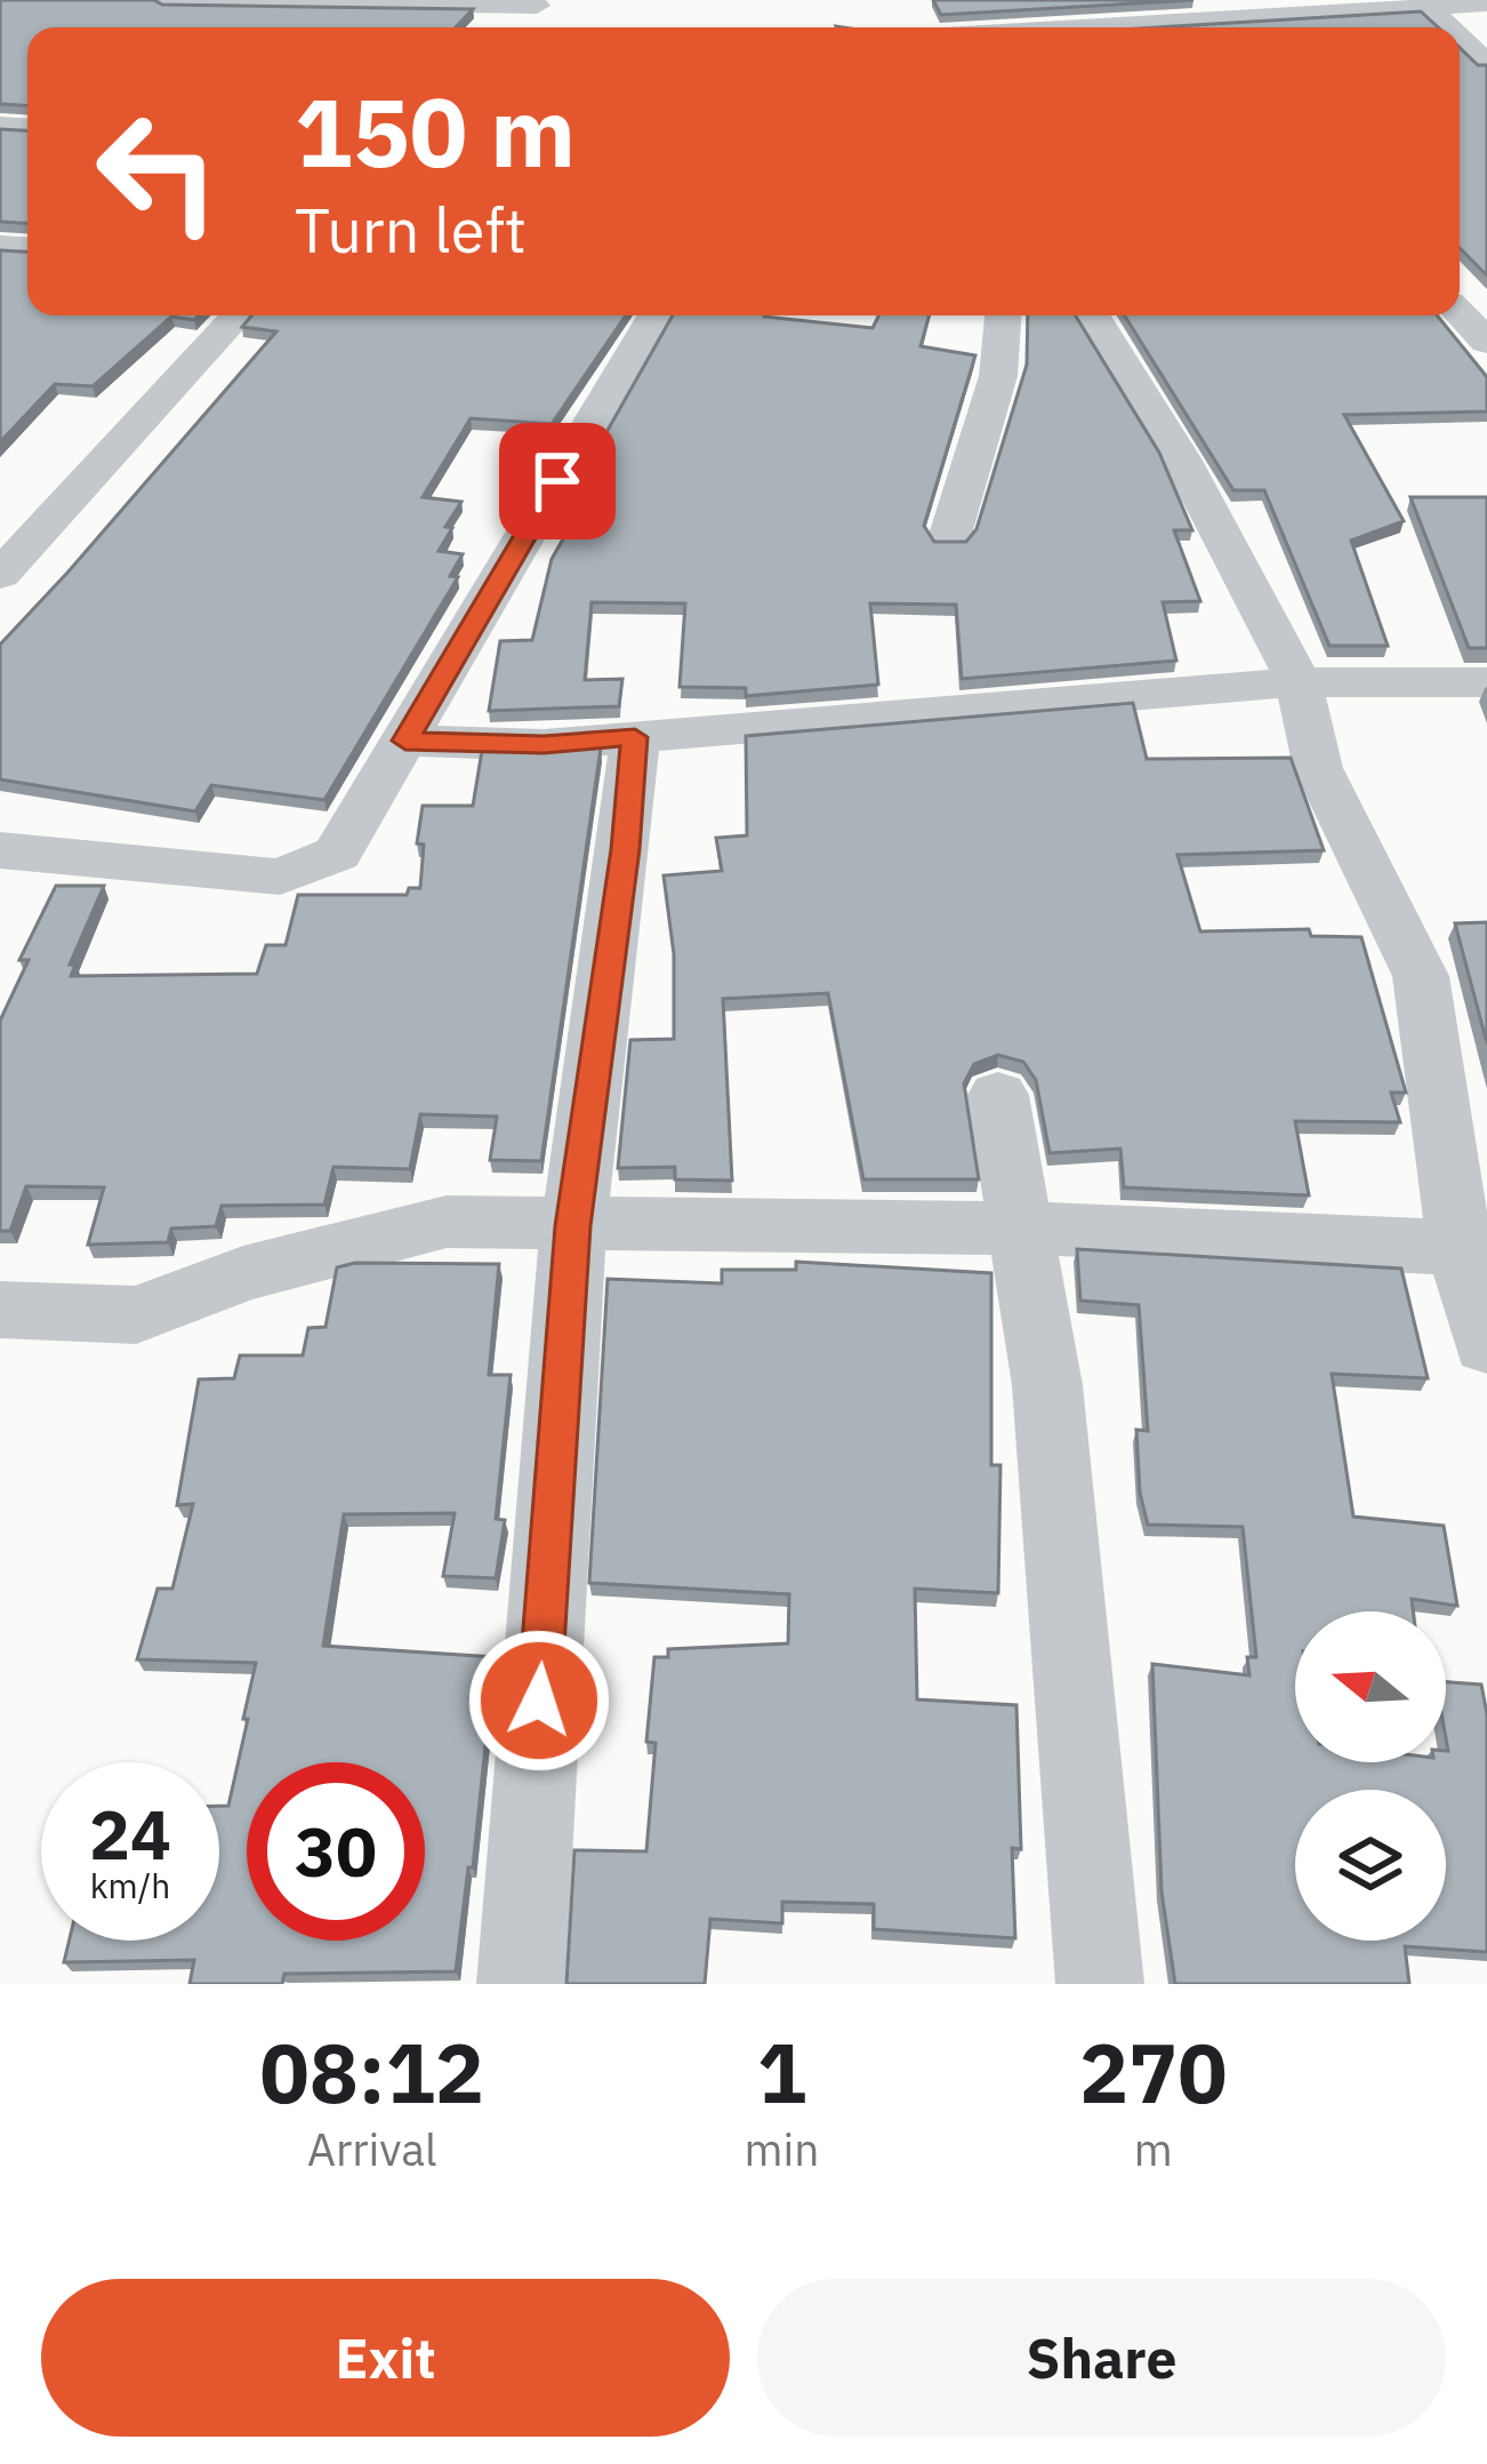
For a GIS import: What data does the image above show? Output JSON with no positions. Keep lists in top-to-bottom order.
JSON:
{
  "north": "left",
  "page": {
    "turn": ["150 m", "Turn left"],
    "speed": "24 km/h",
    "limit": "30",
    "eta": [
      "08:12",
      "Arrival",
      "1",
      "min",
      "270",
      "m"
    ],
    "buttons": ["Exit", "Share"]
  }
}
